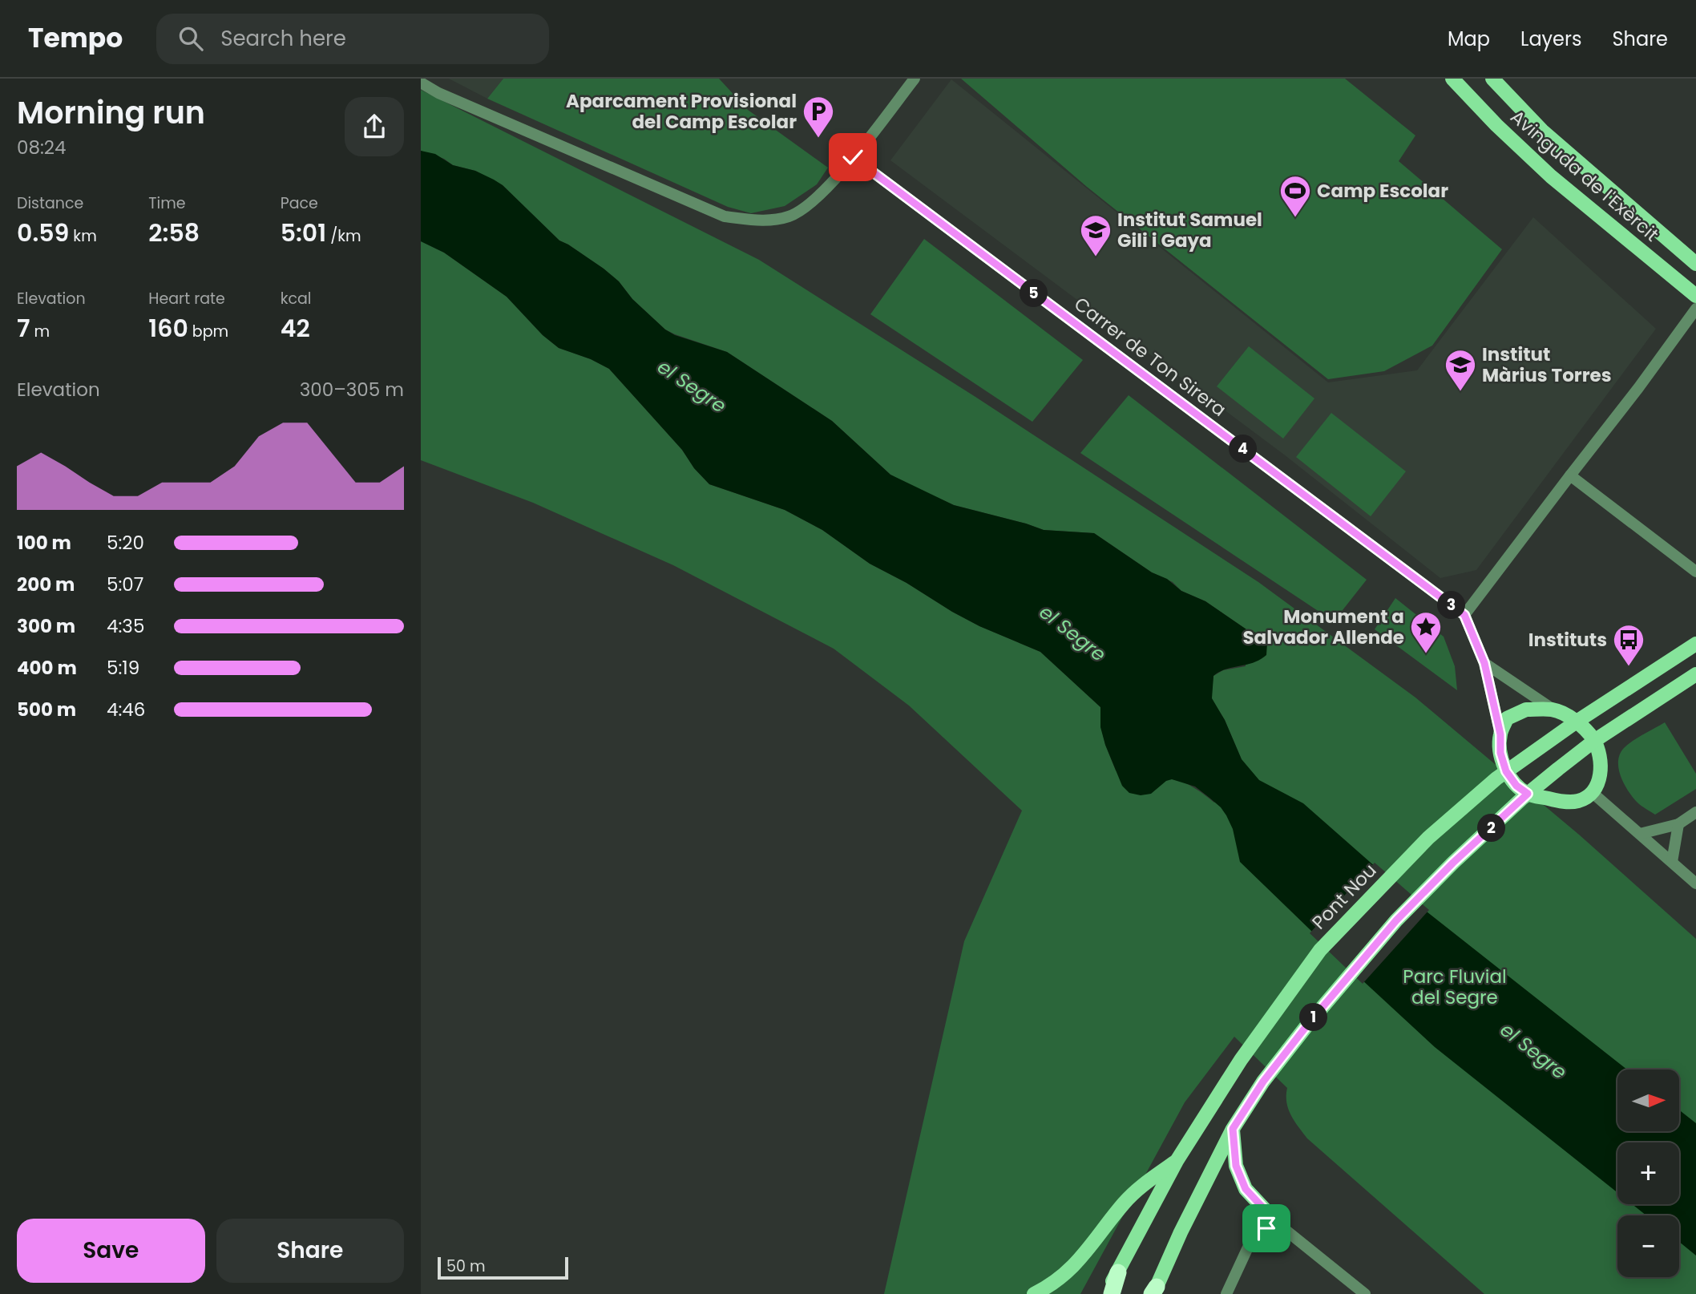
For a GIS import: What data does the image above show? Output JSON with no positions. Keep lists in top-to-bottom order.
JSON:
{
  "streets": {
    "main road": ["Avinguda de l'Exèrcit", "Pont Nou"],
    "street": ["Carrer de Ton Sirera"]
  },
  "water": ["el Segre"],
  "parks": ["Parc Fluvial del Segre"],
  "places": {
    "parking": ["Aparcament Provisional del Camp Escolar"],
    "sports": ["Camp Escolar"],
    "school or university": ["Institut Samuel Gili i Gaya", "Institut Màrius Torres"],
    "place": ["Monument a Salvador Allende"],
    "bus stop": ["Instituts"]
  },
  "scale_bar": "50 m",
  "north": "right",
  "page": {
    "header": "Tempo",
    "search": "Search here",
    "nav": ["Map", "Layers", "Share"],
    "heading": ["Morning run", "08:24"],
    "stats": [
      ["Distance", "0.59 km"],
      ["Time", "2:58"],
      ["Pace", "5:01 /km"],
      ["Elevation", "7 m"],
      ["Heart rate", "160 bpm"],
      ["kcal", "42"]
    ],
    "pins": [
      "5",
      "4",
      "3",
      "2",
      "1"
    ],
    "chart": ["Elevation", "300–305 m"],
    "list": [
      {
        "name": "100 m",
        "note": "5:20"
      },
      {
        "name": "200 m",
        "note": "5:07"
      },
      {
        "name": "300 m",
        "note": "4:35"
      },
      {
        "name": "400 m",
        "note": "5:19"
      },
      {
        "name": "500 m",
        "note": "4:46"
      }
    ],
    "map_buttons": ["+", "−"],
    "buttons": ["Save", "Share"],
    "scale": "50 m"
  }
}
